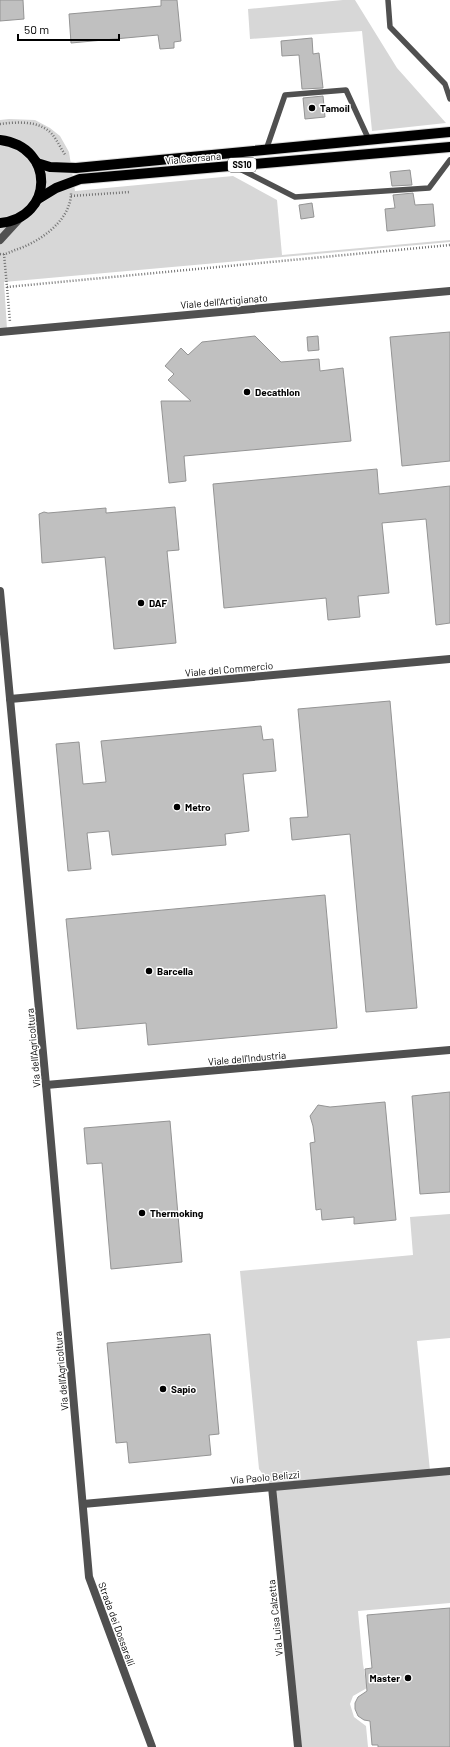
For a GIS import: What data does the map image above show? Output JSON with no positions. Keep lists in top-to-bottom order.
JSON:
{
  "streets": {
    "main road": ["Via Caorsana", "SS10"],
    "street": [
      "Viale dell'Artigianato",
      "Viale del Commercio",
      "Via dell'Agricoltura",
      "Viale dell'Industria",
      "Via Paolo Belizzi",
      "Via Luisa Calzetta",
      "Strada dei Dossarelli"
    ]
  },
  "crossings": [
    ["Viale del Commercio", "Via dell'Agricoltura"],
    ["Via dell'Agricoltura", "Viale dell'Industria"],
    ["Via dell'Agricoltura", "Via Paolo Belizzi"],
    ["Via dell'Agricoltura", "Strada dei Dossarelli"],
    ["Via Paolo Belizzi", "Via Luisa Calzetta"],
    ["Via Paolo Belizzi", "Strada dei Dossarelli"]
  ],
  "places": [
    "Tamoil",
    "Decathlon",
    "DAF",
    "Metro",
    "Barcella",
    "Thermoking",
    "Sapio",
    "Master"
  ],
  "scale_bar": "50 m"
}
